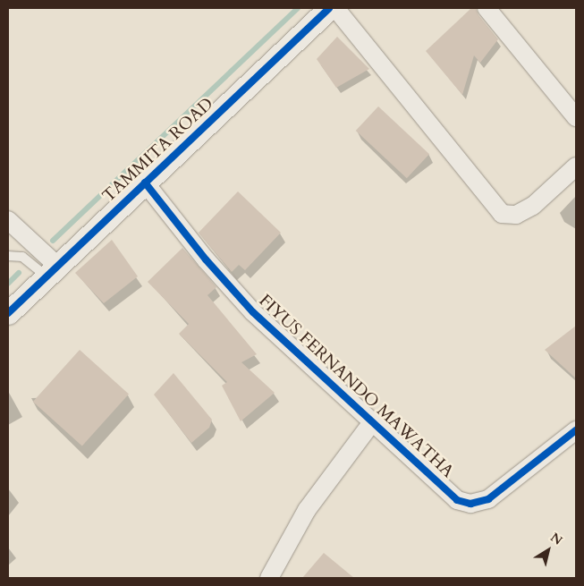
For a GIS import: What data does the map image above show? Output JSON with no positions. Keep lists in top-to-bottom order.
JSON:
{
  "streets": {
    "street": ["TAMMITA ROAD", "FIYUS FERNANDO MAWATHA"]
  },
  "crossings": [
    ["TAMMITA ROAD", "FIYUS FERNANDO MAWATHA"]
  ],
  "north": "top right"
}
